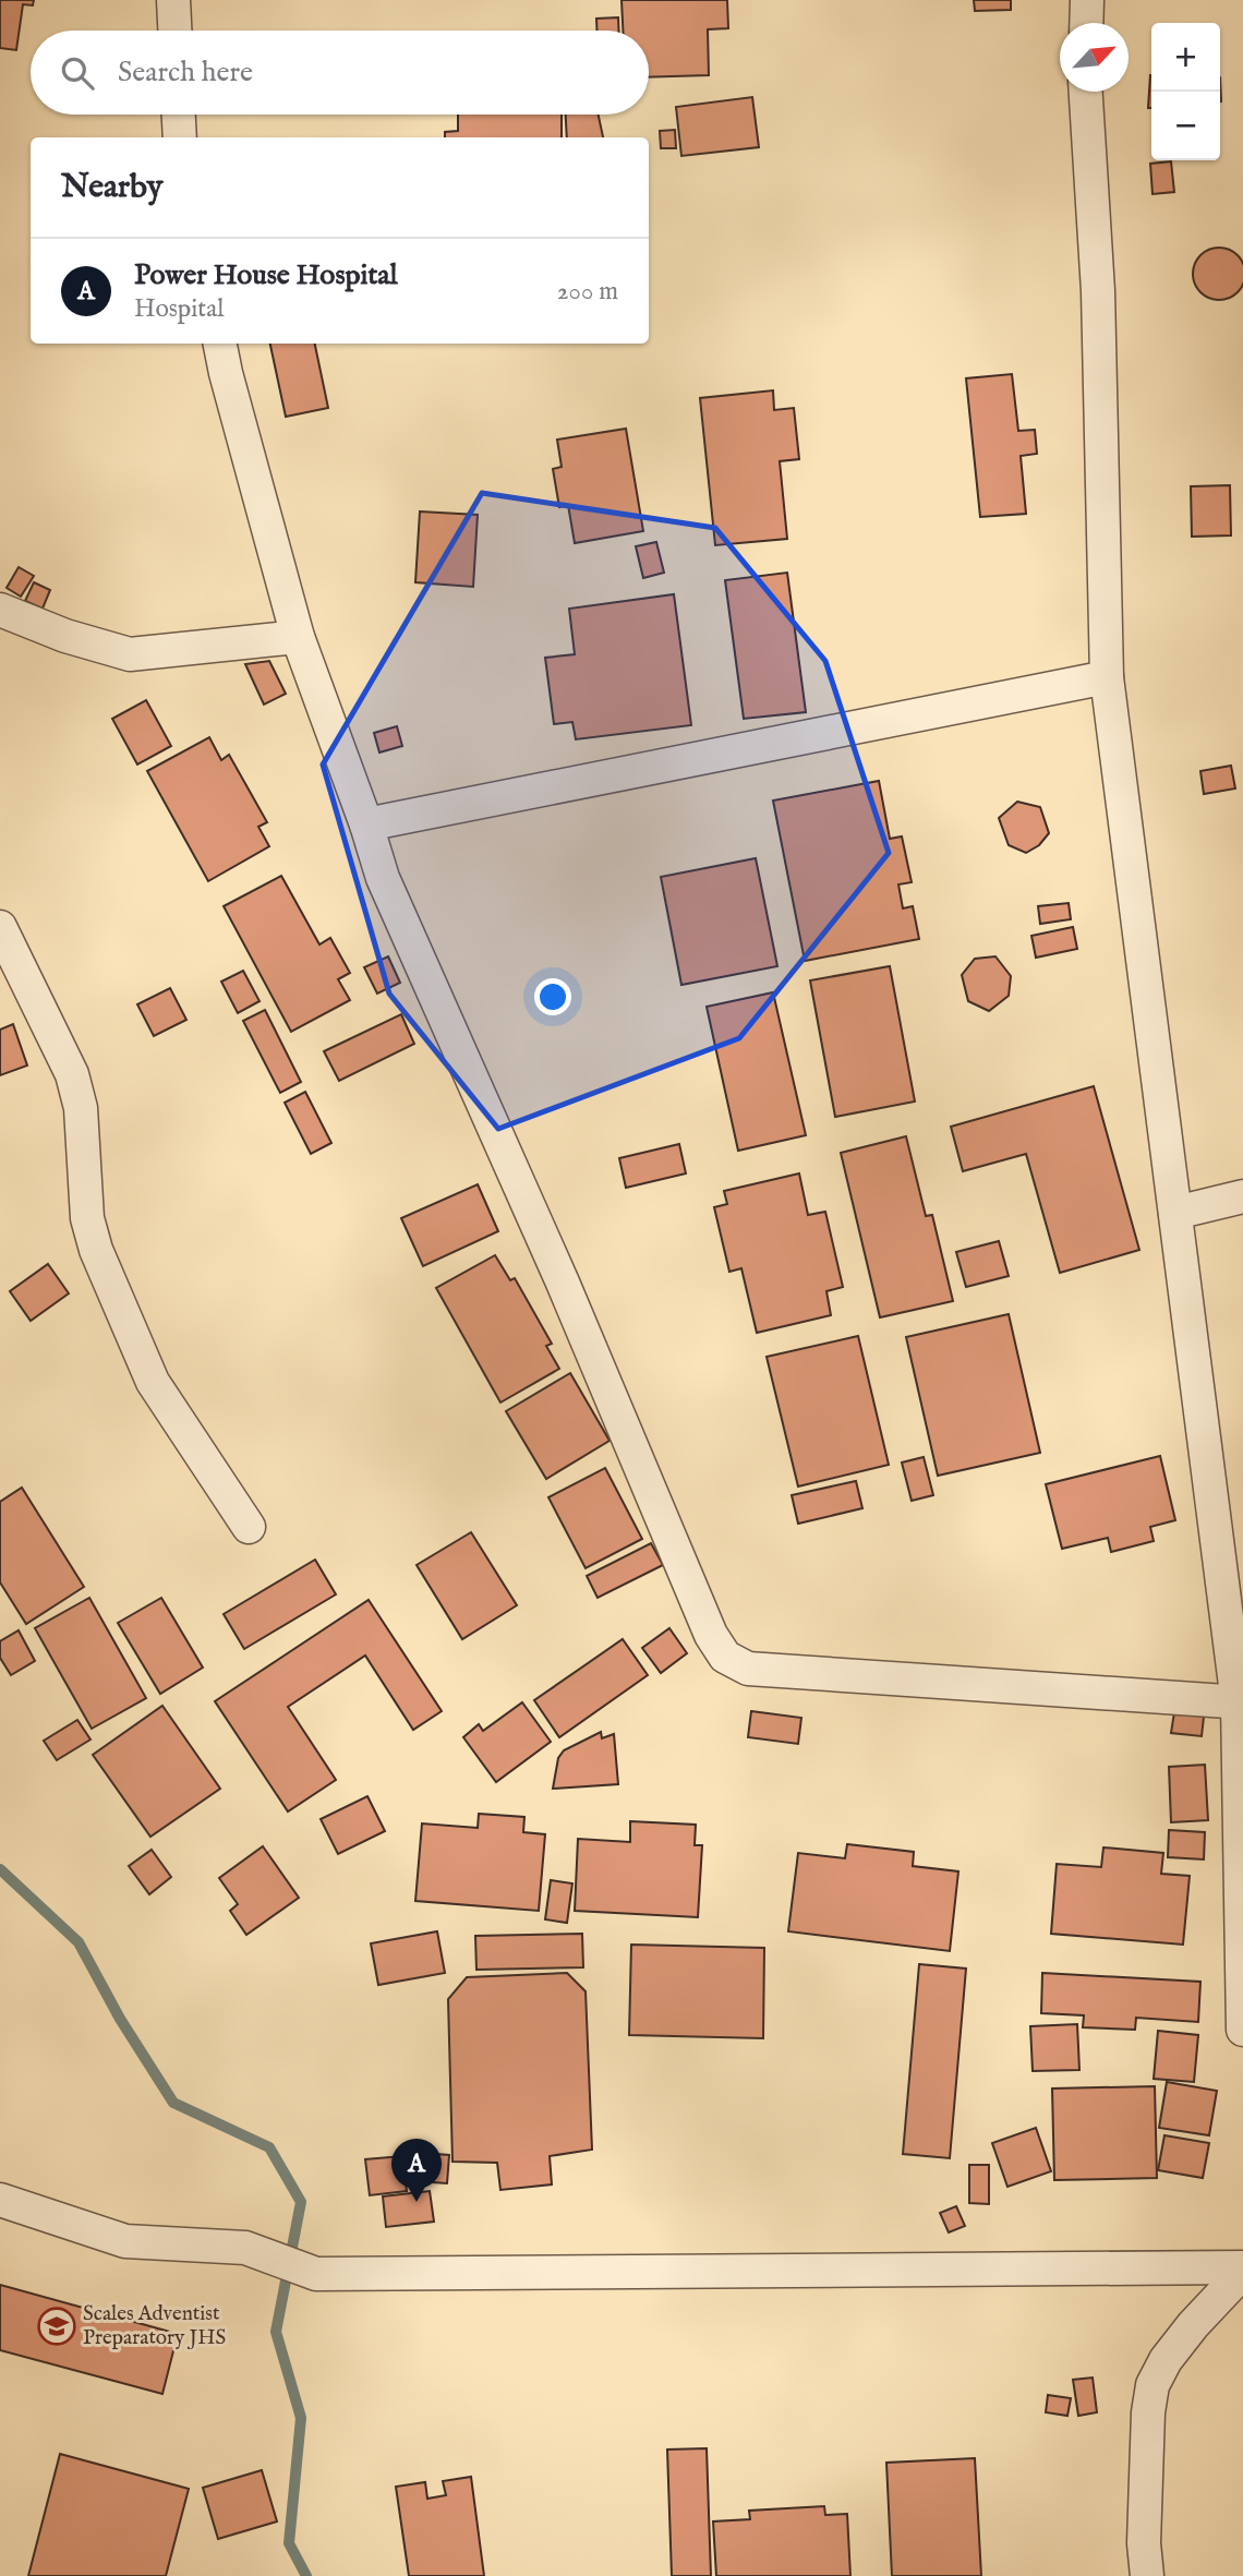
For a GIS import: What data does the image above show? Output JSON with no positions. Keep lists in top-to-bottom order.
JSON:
{
  "places": {
    "school or university": ["Scales Adventist Preparatory JHS"]
  },
  "north": "top right",
  "page": {
    "map_buttons": ["+", "−"],
    "search": "Search here",
    "heading": "Nearby",
    "list": [
      {
        "mark": "A",
        "name": "Power House Hospital",
        "note": "Hospital",
        "value": "200 m"
      }
    ],
    "pins": "A"
  }
}
